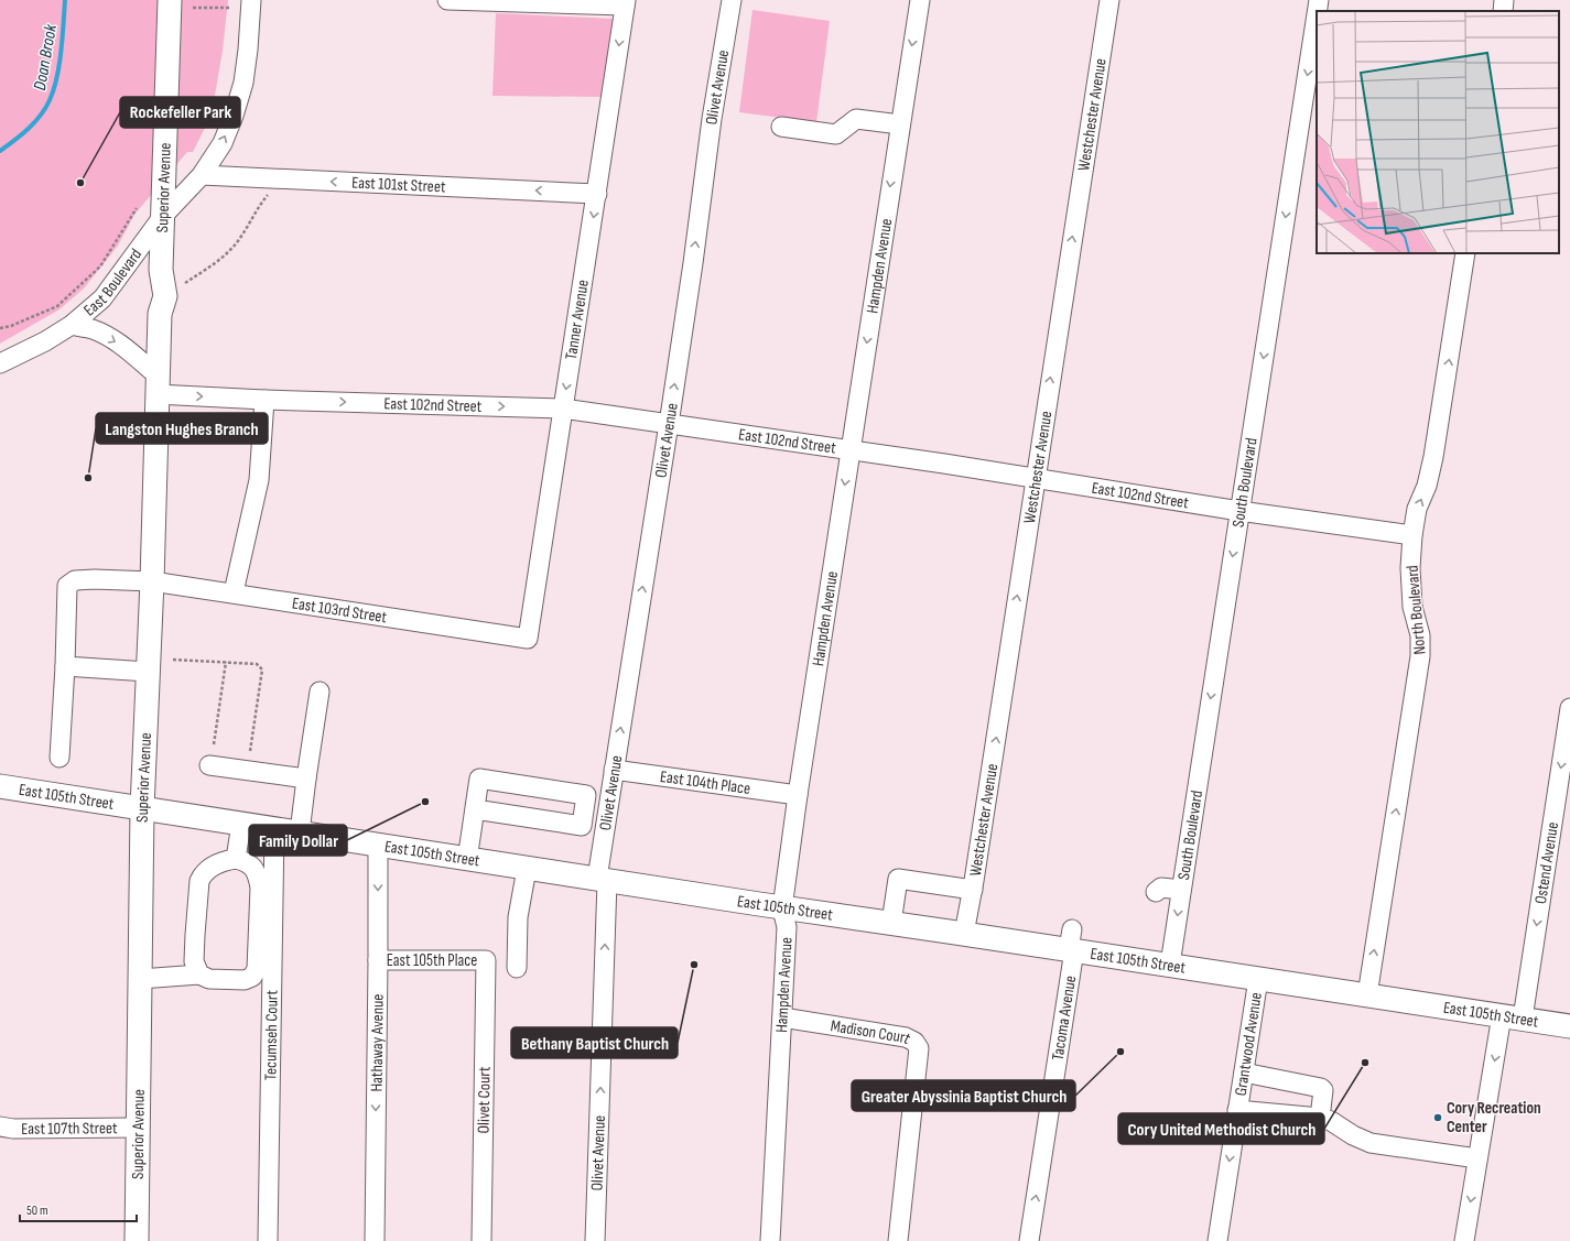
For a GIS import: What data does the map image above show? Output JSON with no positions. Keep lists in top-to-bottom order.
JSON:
{
  "streets": {
    "main road": ["Superior Avenue", "East 105th Street"],
    "street": [
      "Olivet Avenue",
      "Westchester Avenue",
      "East 101st Street",
      "Hampden Avenue",
      "East Boulevard",
      "Tanner Avenue",
      "East 102nd Street",
      "South Boulevard",
      "East 103rd Street",
      "North Boulevard",
      "East 104th Place",
      "Ostend Avenue",
      "East 105th Place",
      "Tacoma Avenue",
      "Madison Court",
      "Tecumseh Court",
      "Hathaway Avenue",
      "Grantwood Avenue",
      "Olivet Court",
      "East 107th Street"
    ]
  },
  "crossings": [
    ["Olivet Avenue", "East 102nd Street"],
    ["Olivet Avenue", "East 104th Place"],
    ["Olivet Avenue", "East 105th Street"],
    ["Westchester Avenue", "East 102nd Street"],
    ["Westchester Avenue", "East 105th Street"],
    ["East 101st Street", "East Boulevard"],
    ["East 101st Street", "Tanner Avenue"],
    ["Superior Avenue", "East Boulevard"],
    ["Superior Avenue", "East 102nd Street"],
    ["Superior Avenue", "East 103rd Street"],
    ["Superior Avenue", "East 105th Street"],
    ["Superior Avenue", "East 107th Street"],
    ["Hampden Avenue", "East 102nd Street"],
    ["Hampden Avenue", "East 104th Place"],
    ["Hampden Avenue", "East 105th Street"],
    ["Hampden Avenue", "Madison Court"],
    ["Tanner Avenue", "East 102nd Street"],
    ["Tanner Avenue", "East 103rd Street"],
    ["East 102nd Street", "South Boulevard"],
    ["East 102nd Street", "North Boulevard"],
    ["South Boulevard", "East 105th Street"],
    ["North Boulevard", "East 105th Street"],
    ["East 105th Street", "Ostend Avenue"],
    ["East 105th Street", "Tacoma Avenue"],
    ["East 105th Street", "Tecumseh Court"],
    ["East 105th Street", "Hathaway Avenue"],
    ["East 105th Street", "Grantwood Avenue"],
    ["East 105th Place", "Hathaway Avenue"],
    ["East 105th Place", "Olivet Court"]
  ],
  "one_way": [
    "Olivet Avenue",
    "Westchester Avenue",
    "East 101st Street",
    "Hampden Avenue",
    "East Boulevard",
    "Tanner Avenue",
    "South Boulevard",
    "North Boulevard",
    "Ostend Avenue",
    "Tacoma Avenue",
    "Grantwood Avenue"
  ],
  "water": ["Doan Brook"],
  "places": [
    "Rockefeller Park",
    "Langston Hughes Branch",
    "Family Dollar",
    "Bethany Baptist Church",
    "Greater Abyssinia Baptist Church",
    "Cory United Methodist Church",
    "Cory Recreation Center"
  ],
  "scale_bar": "50 m"
}
